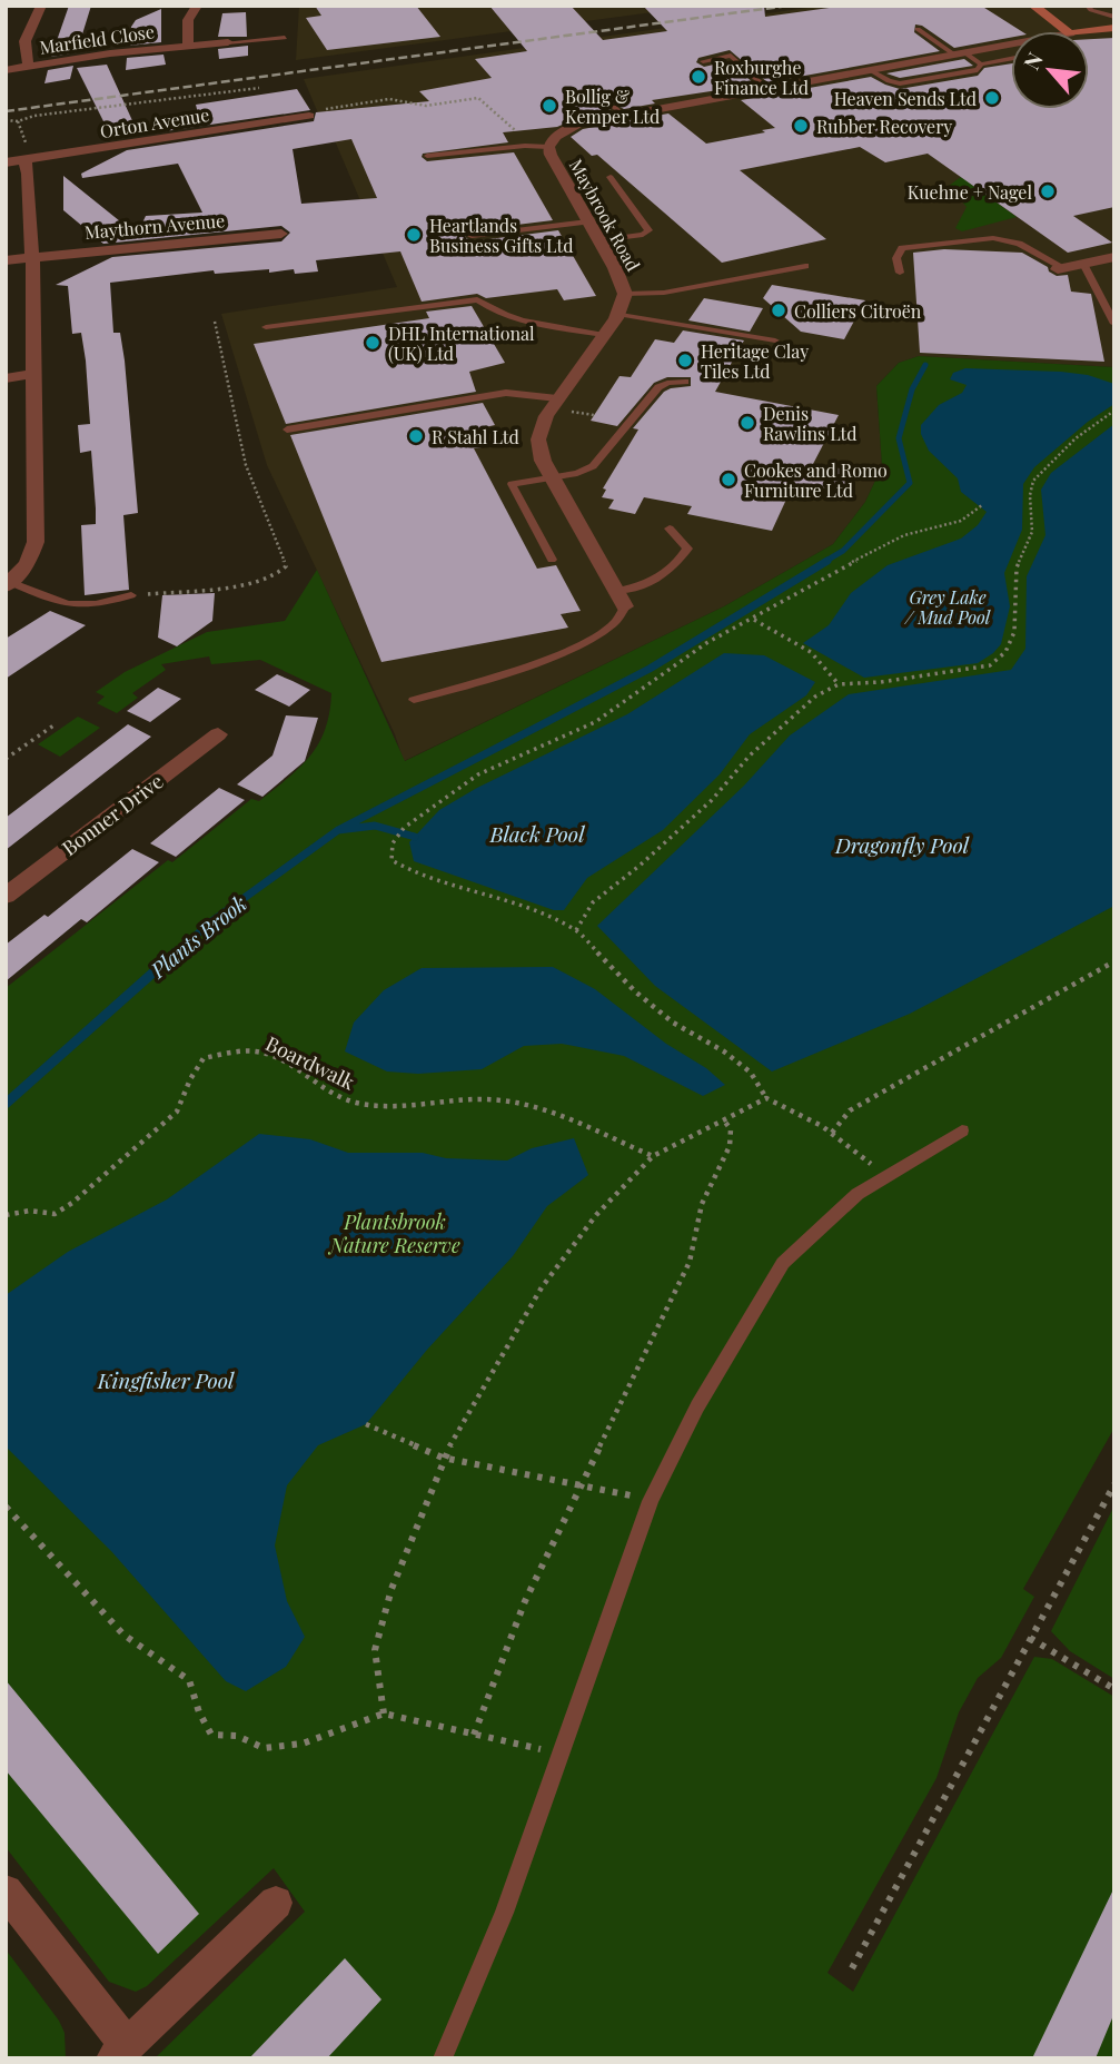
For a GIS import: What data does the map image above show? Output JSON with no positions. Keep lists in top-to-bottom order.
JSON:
{
  "streets": {
    "street": [
      "Marfield Close",
      "Orton Avenue",
      "Maybrook Road",
      "Maythorn Avenue",
      "Bonner Drive"
    ],
    "path": ["Boardwalk"]
  },
  "water": [
    "Grey Lake / Mud Pool",
    "Black Pool",
    "Dragonfly Pool",
    "Plants Brook",
    "Kingfisher Pool"
  ],
  "parks": ["Plantsbrook Nature Reserve"],
  "places": [
    "Roxburghe Finance Ltd",
    "Heaven Sends Ltd",
    "Bollig & Kemper Ltd",
    "Rubber Recovery",
    "Kuehne + Nagel",
    "Heartlands Business Gifts Ltd",
    "Colliers Citroën",
    "DHL International (UK) Ltd",
    "Heritage Clay Tiles Ltd",
    "Denis Rawlins Ltd",
    "R Stahl Ltd",
    "Cookes and Romo Furniture Ltd"
  ],
  "north": "top left"
}
